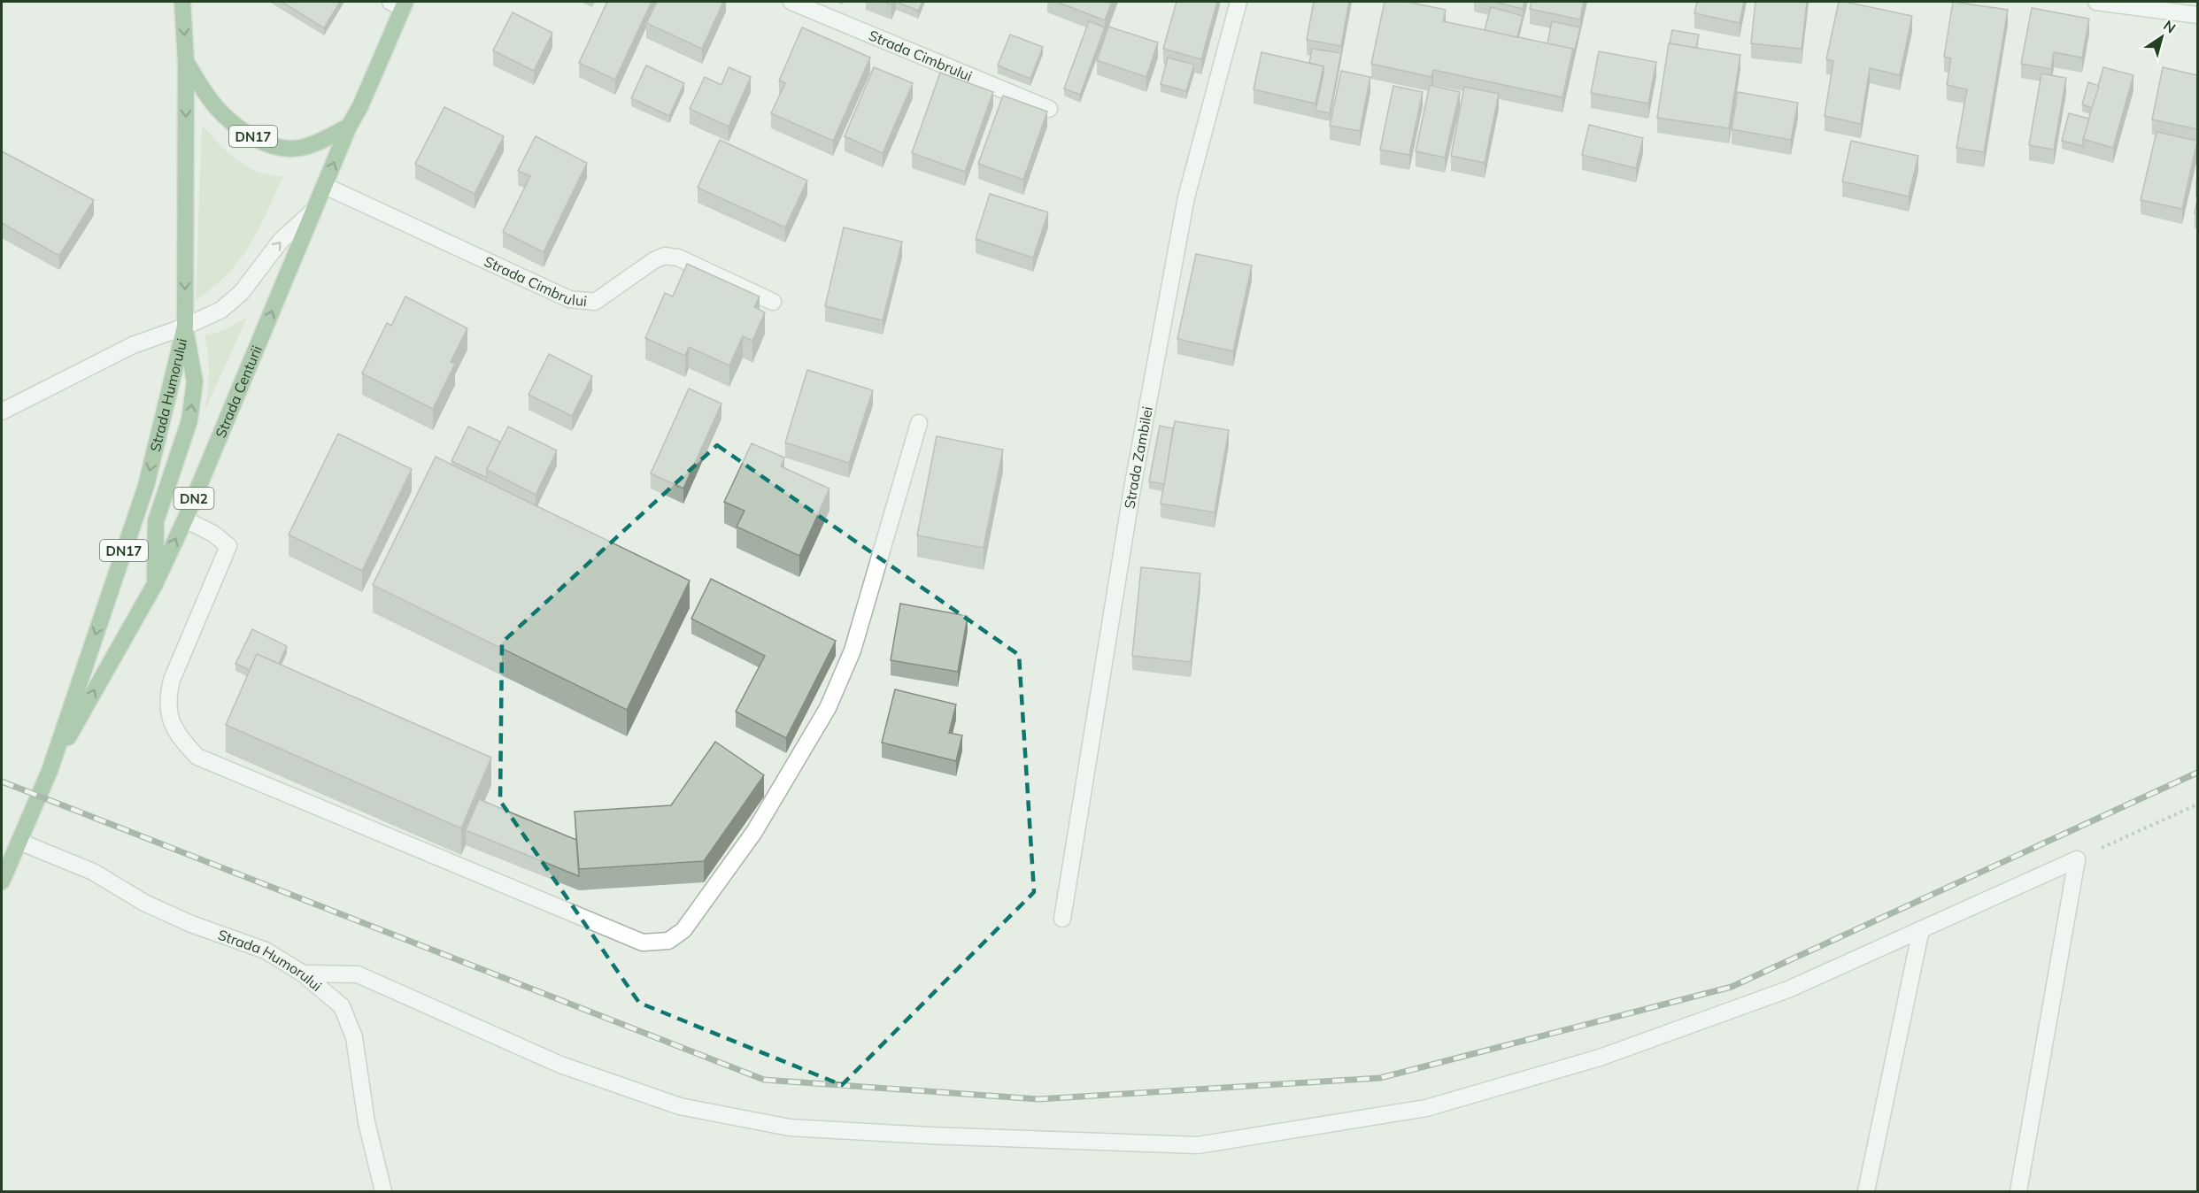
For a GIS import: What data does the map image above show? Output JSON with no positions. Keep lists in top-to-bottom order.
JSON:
{
  "streets": {
    "main road": [
      "DN17",
      "Strada Centurii",
      "Strada Humorului",
      "DN2"
    ],
    "street": ["Strada Cimbrului", "Strada Zambilei"]
  },
  "crossings": [
    ["Strada Cimbrului", "Strada Centurii"],
    ["DN17", "Strada Centurii"],
    ["DN17", "Strada Humorului"],
    ["Strada Centurii", "Strada Humorului"],
    ["Strada Centurii", "DN2"],
    ["Strada Humorului", "DN2"]
  ],
  "north": "top right"
}
